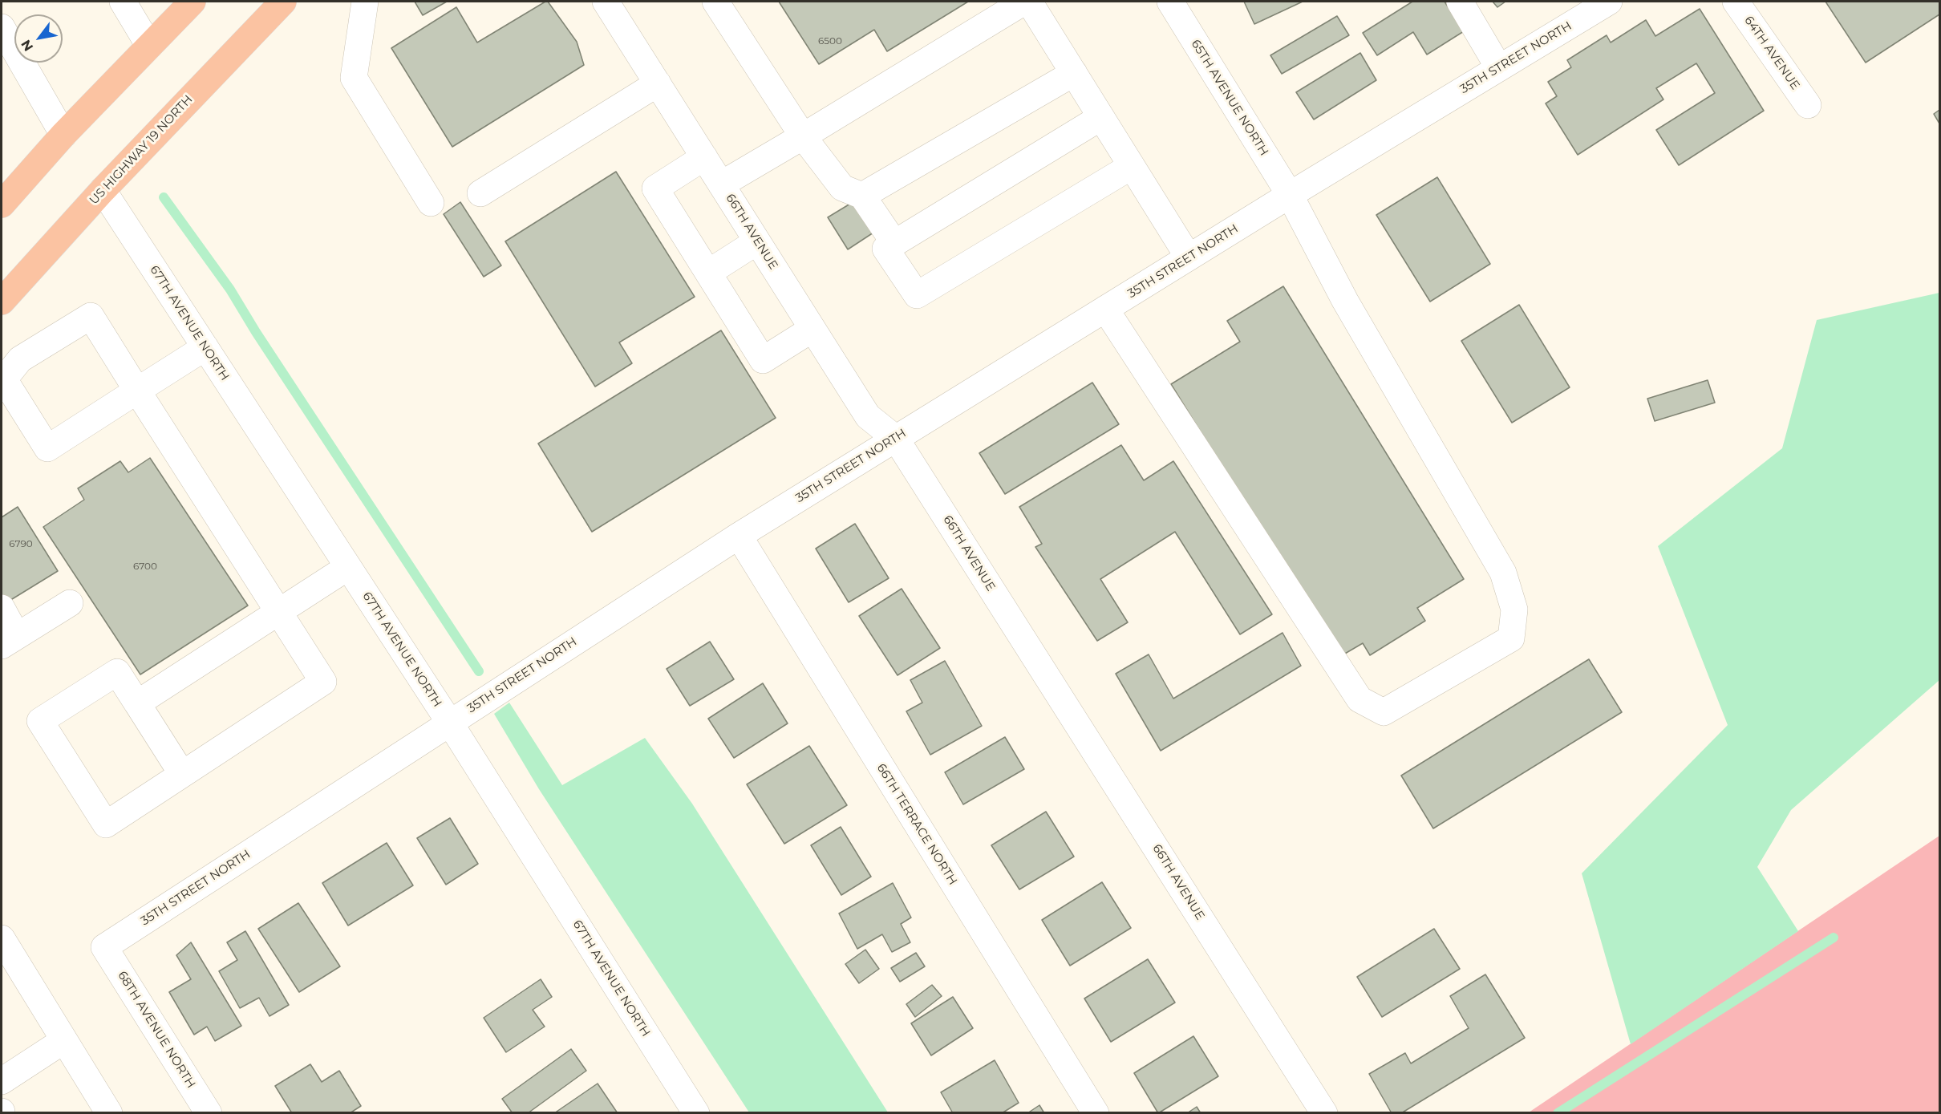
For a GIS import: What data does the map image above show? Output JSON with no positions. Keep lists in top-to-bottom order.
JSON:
{
  "streets": {
    "highway": ["US HIGHWAY 19 NORTH"],
    "street": [
      "64TH AVENUE",
      "35TH STREET NORTH",
      "65TH AVENUE NORTH",
      "66TH AVENUE",
      "67TH AVENUE NORTH",
      "66TH TERRACE NORTH",
      "68TH AVENUE NORTH"
    ]
  },
  "crossings": [
    ["35TH STREET NORTH", "65TH AVENUE NORTH"],
    ["35TH STREET NORTH", "66TH AVENUE"],
    ["35TH STREET NORTH", "67TH AVENUE NORTH"],
    ["35TH STREET NORTH", "66TH TERRACE NORTH"],
    ["35TH STREET NORTH", "68TH AVENUE NORTH"],
    ["US HIGHWAY 19 NORTH", "67TH AVENUE NORTH"]
  ],
  "house_numbers": ["6500", "6790", "6700"],
  "north": "bottom left"
}
